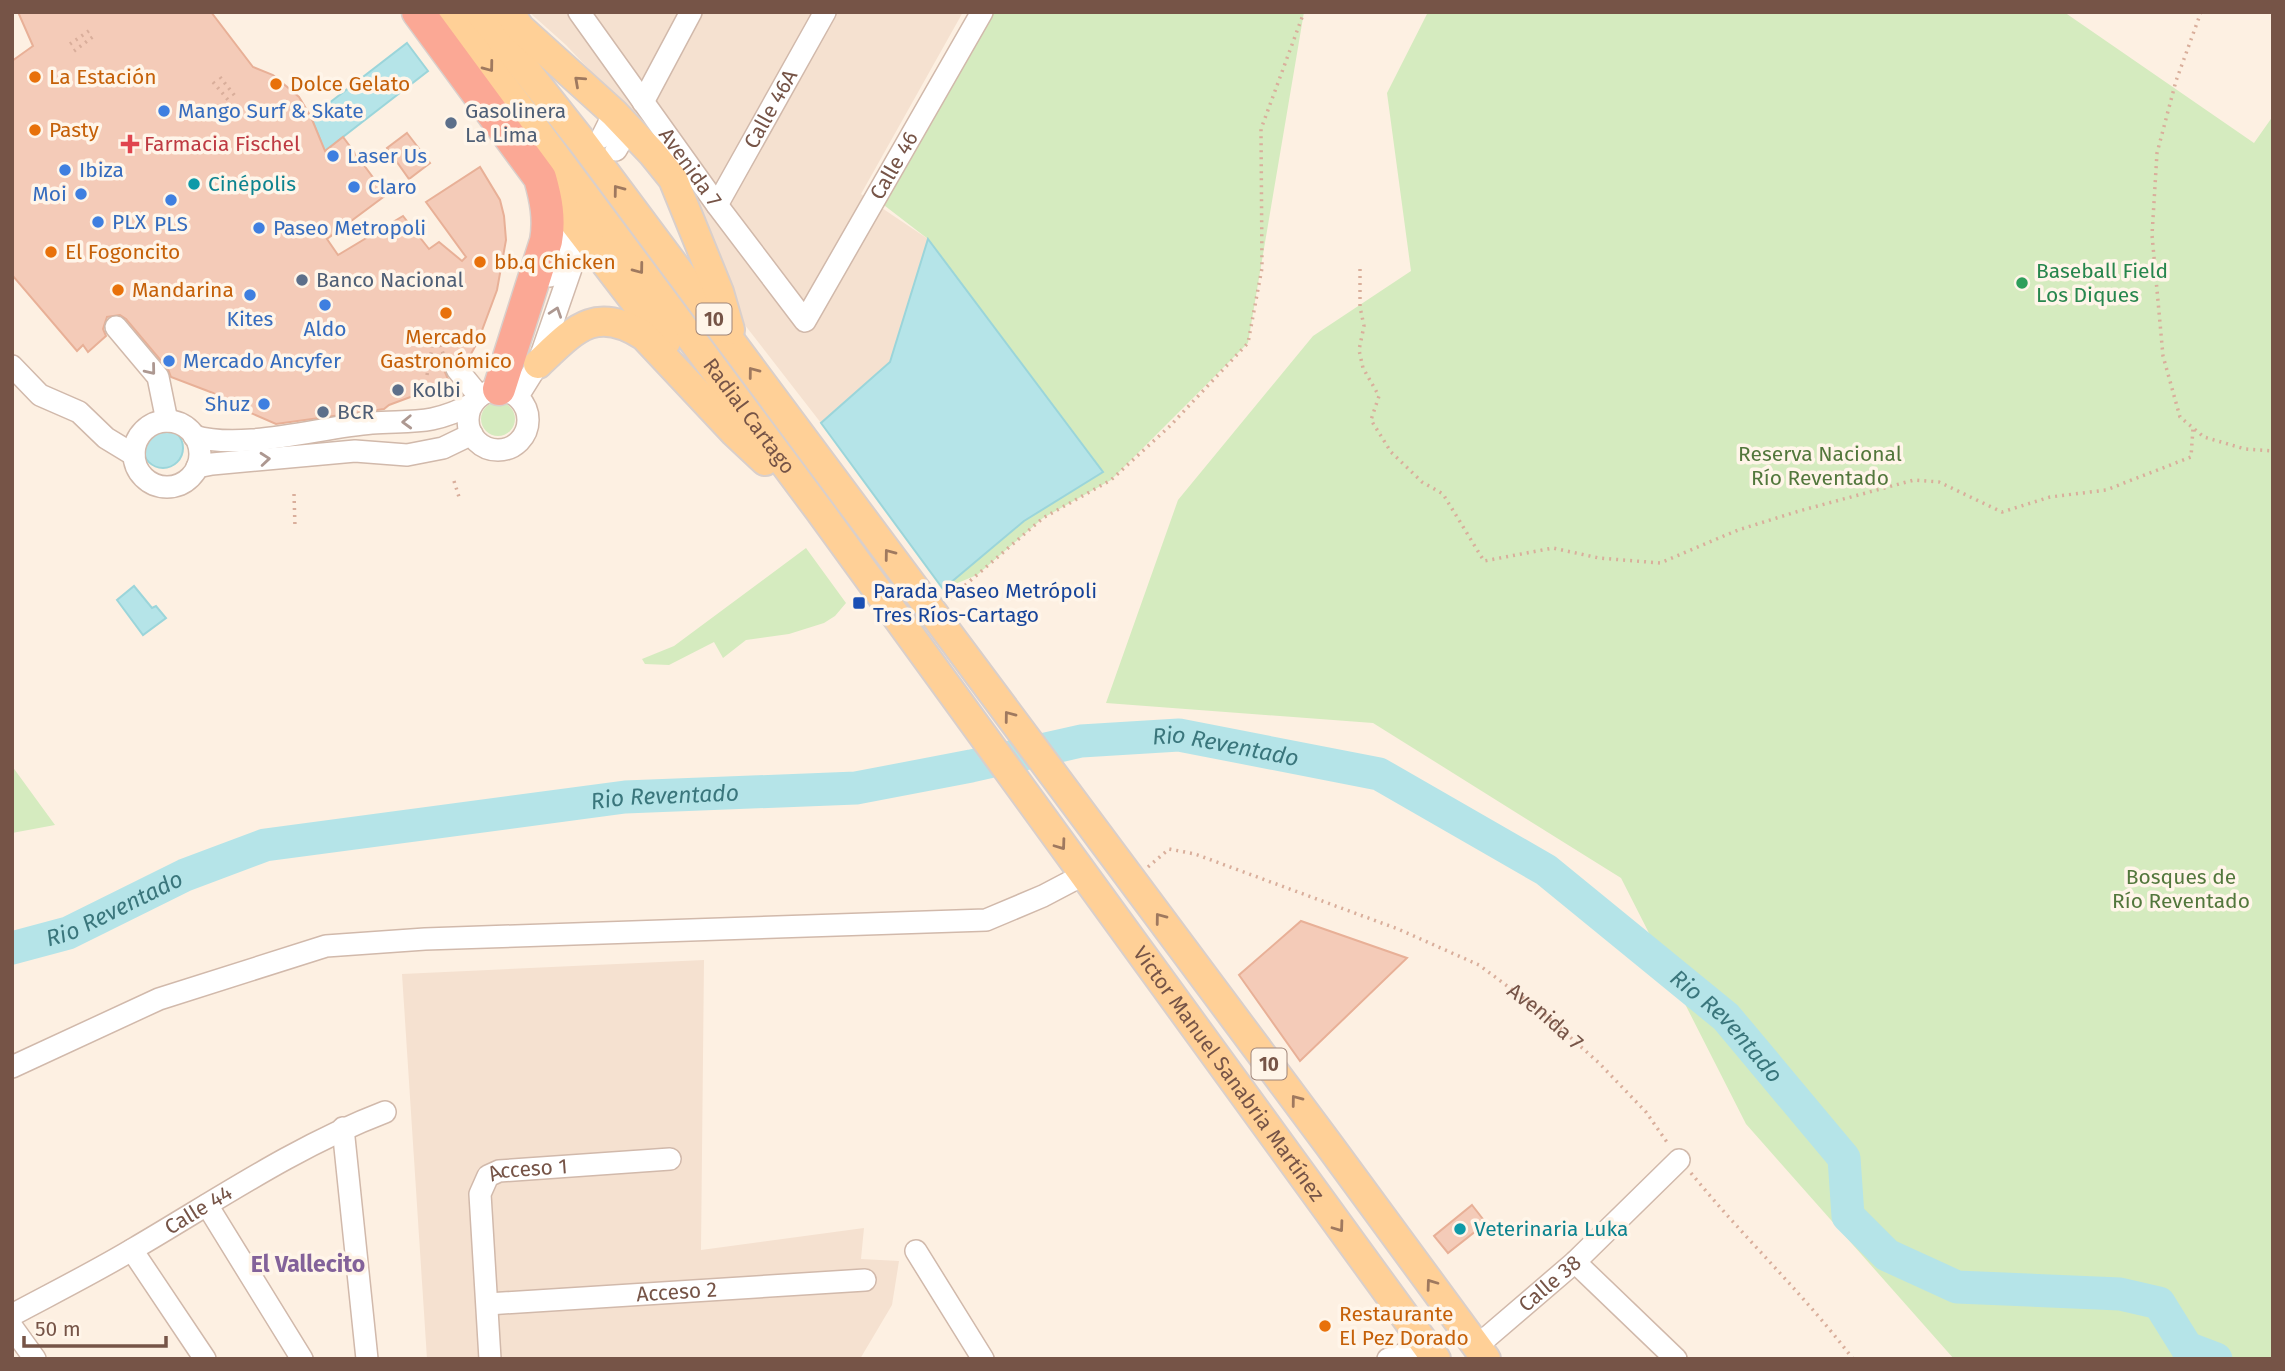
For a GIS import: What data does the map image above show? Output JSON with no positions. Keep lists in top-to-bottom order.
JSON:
{
  "streets": {
    "main road": ["10", "Radial Cartago", "Victor Manuel Sanabria Martínez"],
    "street": [
      "Calle 46A",
      "Calle 46",
      "Avenida 7",
      "Acceso 1",
      "Calle 44",
      "Calle 38",
      "Acceso 2"
    ]
  },
  "crossings": [
    ["Calle 46A", "Avenida 7"],
    ["Calle 46", "Avenida 7"],
    ["Avenida 7", "Victor Manuel Sanabria Martínez"],
    ["Avenida 7", "Calle 38"],
    ["Radial Cartago", "Victor Manuel Sanabria Martínez"],
    ["Victor Manuel Sanabria Martínez", "Calle 38"],
    ["Acceso 1", "Acceso 2"]
  ],
  "districts": ["El Vallecito"],
  "water": ["Rio Reventado"],
  "parks": ["Reserva Nacional Río Reventado", "Bosques de Río Reventado"],
  "places": {
    "other": [
      "La Estación",
      "Dolce Gelato",
      "Mango Surf & Skate",
      "Gasolinera La Lima",
      "Pasty",
      "Laser Us",
      "Ibiza",
      "Cinépolis",
      "Claro",
      "Moi",
      "PLS",
      "PLX",
      "Paseo Metropoli",
      "El Fogoncito",
      "bb.q Chicken",
      "Banco Nacional",
      "Baseball Field Los Diques",
      "Mandarina",
      "Kites",
      "Aldo",
      "Mercado Gastronómico",
      "Mercado Ancyfer",
      "Kolbi",
      "Shuz",
      "BCR",
      "Veterinaria Luka",
      "Restaurante El Pez Dorado"
    ],
    "health": ["Farmacia Fischel"],
    "transit": ["Parada Paseo Metrópoli Tres Ríos-Cartago"]
  },
  "scale_bar": "50 m"
}
